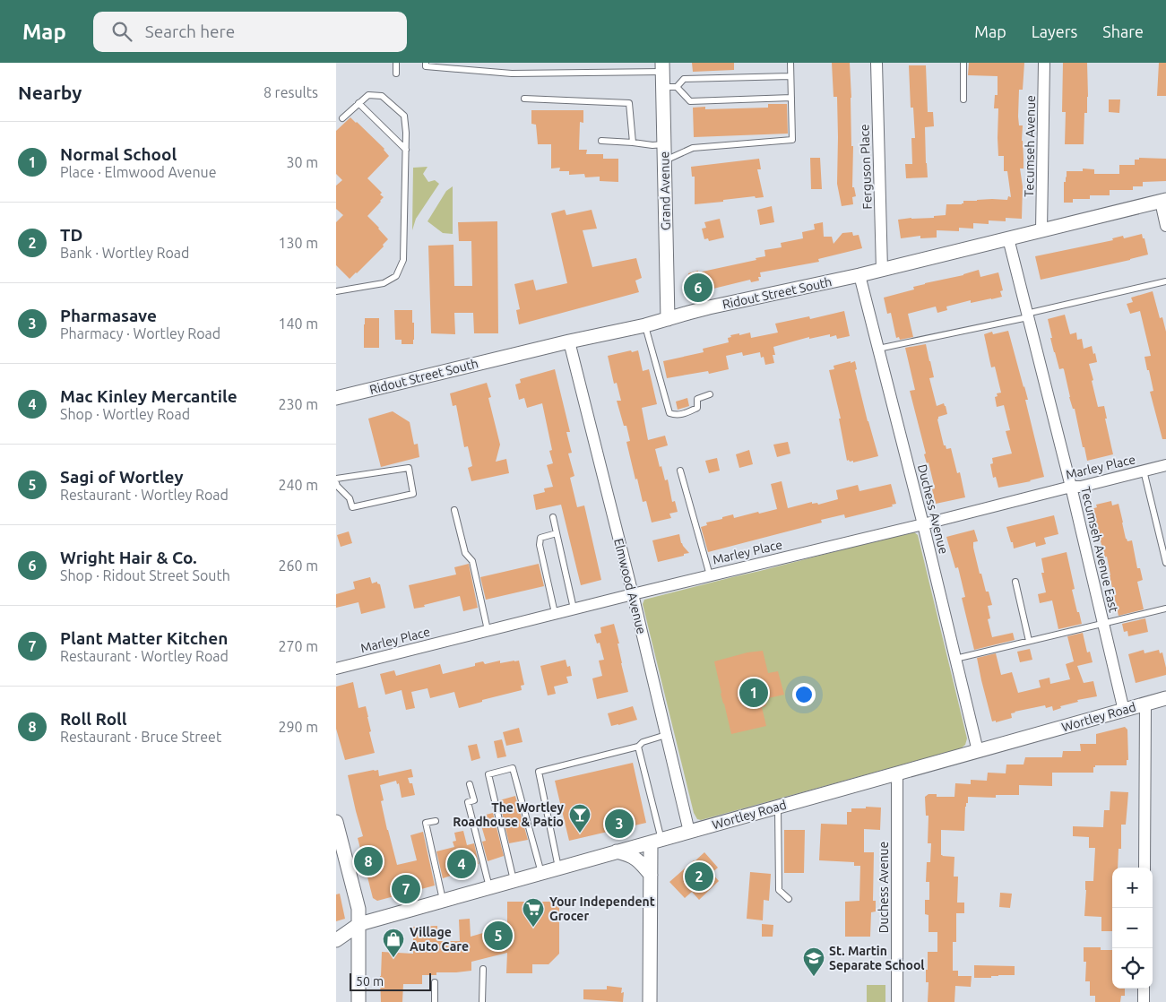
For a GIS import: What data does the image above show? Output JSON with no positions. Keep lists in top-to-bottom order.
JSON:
{
  "streets": {
    "street": [
      "Tecumseh Avenue",
      "Ferguson Place",
      "Grand Avenue",
      "Ridout Street South",
      "Marley Place",
      "Duchess Avenue",
      "Tecumseh Avenue East",
      "Elmwood Avenue",
      "Wortley Road"
    ]
  },
  "crossings": [
    ["Tecumseh Avenue", "Ridout Street South"],
    ["Ferguson Place", "Ridout Street South"],
    ["Grand Avenue", "Ridout Street South"],
    ["Ridout Street South", "Duchess Avenue"],
    ["Ridout Street South", "Tecumseh Avenue East"],
    ["Ridout Street South", "Elmwood Avenue"],
    ["Marley Place", "Duchess Avenue"],
    ["Marley Place", "Tecumseh Avenue East"],
    ["Marley Place", "Elmwood Avenue"],
    ["Duchess Avenue", "Wortley Road"],
    ["Tecumseh Avenue East", "Wortley Road"],
    ["Elmwood Avenue", "Wortley Road"]
  ],
  "places": {
    "bar": ["The Wortley Roadhouse & Patio"],
    "supermarket": ["Your Independent Grocer"],
    "shop": ["Village Auto Care"],
    "school or university": ["St. Martin Separate School"]
  },
  "scale_bar": "50 m",
  "page": {
    "header": "Map",
    "search": "Search here",
    "nav": ["Map", "Layers", "Share"],
    "heading": ["Nearby", "8 results"],
    "list": [
      {
        "mark": "1",
        "name": "Normal School",
        "note": "Place · Elmwood Avenue",
        "value": "30 m"
      },
      {
        "mark": "2",
        "name": "TD",
        "note": "Bank · Wortley Road",
        "value": "130 m"
      },
      {
        "mark": "3",
        "name": "Pharmasave",
        "note": "Pharmacy · Wortley Road",
        "value": "140 m"
      },
      {
        "mark": "4",
        "name": "Mac Kinley Mercantile",
        "note": "Shop · Wortley Road",
        "value": "230 m"
      },
      {
        "mark": "5",
        "name": "Sagi of Wortley",
        "note": "Restaurant · Wortley Road",
        "value": "240 m"
      },
      {
        "mark": "6",
        "name": "Wright Hair & Co.",
        "note": "Shop · Ridout Street South",
        "value": "260 m"
      },
      {
        "mark": "7",
        "name": "Plant Matter Kitchen",
        "note": "Restaurant · Wortley Road",
        "value": "270 m"
      },
      {
        "mark": "8",
        "name": "Roll Roll",
        "note": "Restaurant · Bruce Street",
        "value": "290 m"
      }
    ],
    "pins": [
      "6",
      "1",
      "3",
      "8",
      "4",
      "2",
      "7",
      "5"
    ],
    "map_buttons": ["+", "−"],
    "scale": "50 m"
  }
}
